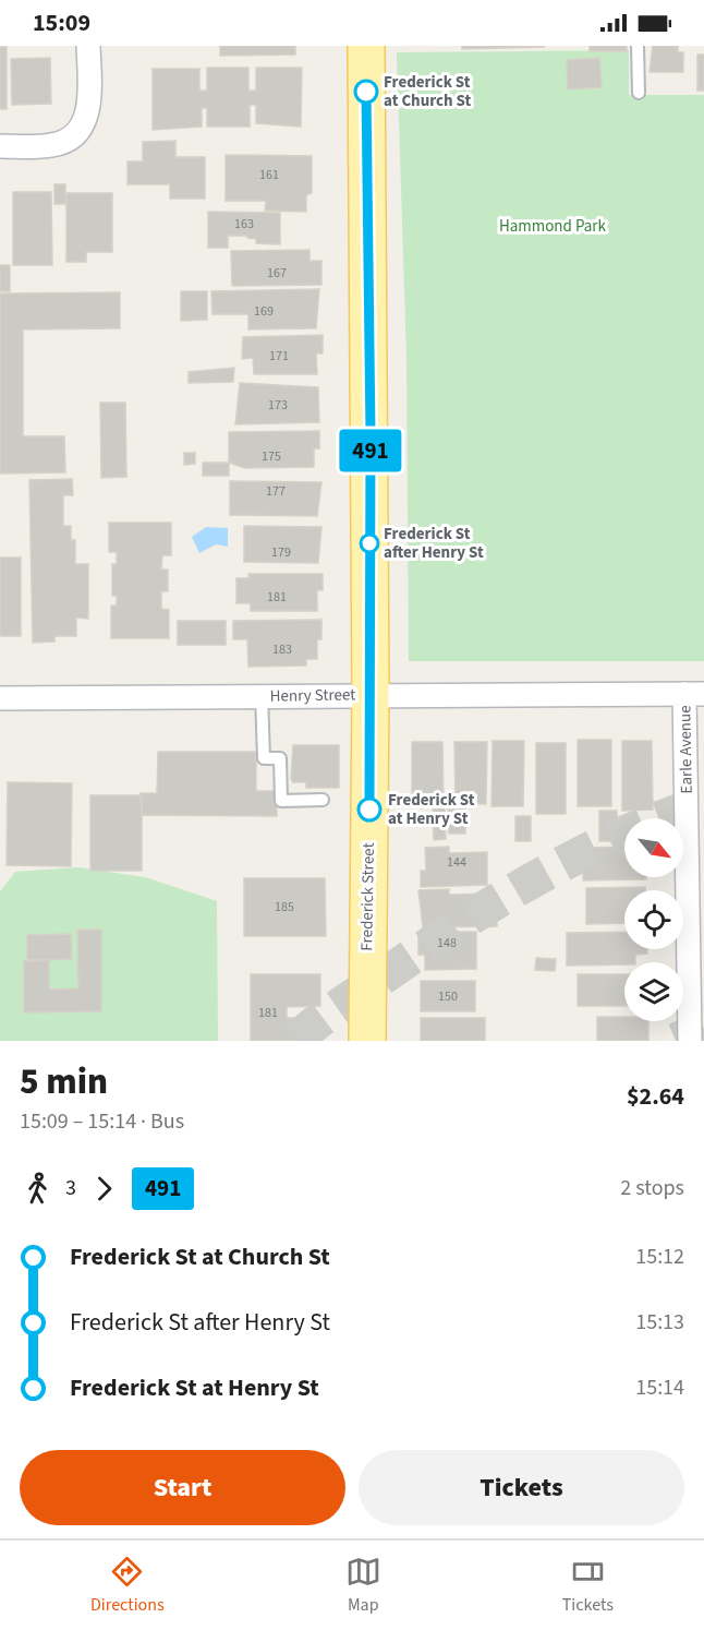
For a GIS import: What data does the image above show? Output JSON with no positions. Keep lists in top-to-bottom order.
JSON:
{
  "streets": {
    "main road": ["Frederick Street"],
    "street": ["Henry Street", "Earle Avenue"]
  },
  "crossings": [
    ["Henry Street", "Earle Avenue"],
    ["Henry Street", "Frederick Street"]
  ],
  "parks": ["Hammond Park"],
  "places": ["Frederick St at Church St", "Frederick St after Henry St", "Frederick St at Henry St"],
  "lines": ["bus line 491"],
  "house_numbers": [
    "161",
    "163",
    "167",
    "169",
    "171",
    "173",
    "175",
    "177",
    "179",
    "181",
    "183",
    "144",
    "185",
    "148",
    "150",
    "181"
  ],
  "north": "bottom right",
  "page": {
    "status": "15:09",
    "on_map": "491",
    "heading": ["5 min", "15:09 – 15:14 · Bus", "$2.64"],
    "legs": ["3", "491", "2 stops"],
    "list": [
      {
        "name": "Frederick St at Church St",
        "value": "15:12"
      },
      {
        "name": "Frederick St after Henry St",
        "value": "15:13"
      },
      {
        "name": "Frederick St at Henry St",
        "value": "15:14"
      }
    ],
    "buttons": ["Start", "Tickets"],
    "tabs": ["Directions", "Map", "Tickets"]
  }
}
